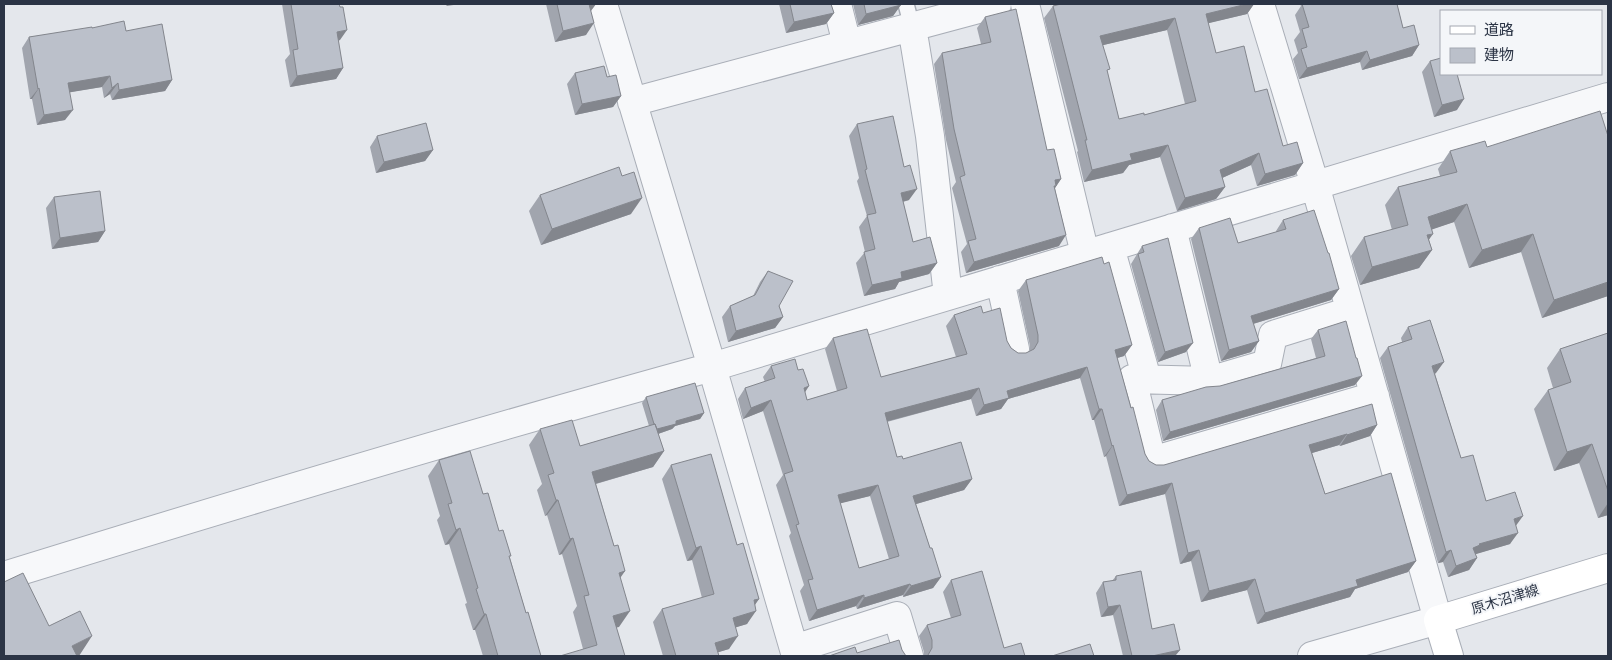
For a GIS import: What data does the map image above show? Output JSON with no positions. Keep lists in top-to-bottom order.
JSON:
{
  "streets": {
    "main road": ["原木沼津線"]
  },
  "legend": ["道路", "建物"]
}
